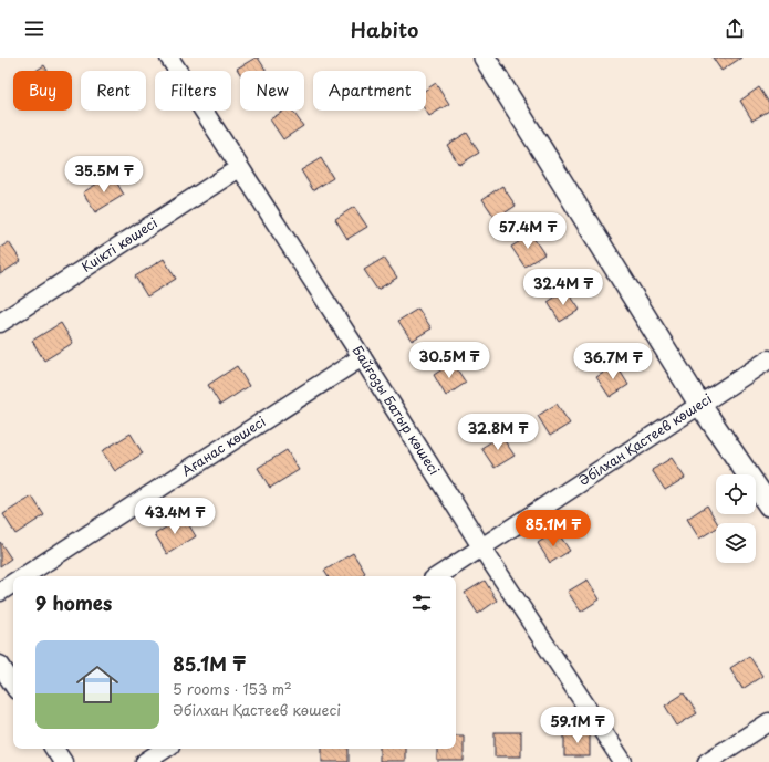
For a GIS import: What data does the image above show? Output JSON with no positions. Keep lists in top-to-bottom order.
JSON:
{
  "streets": {
    "street": [
      "Киікті көшесі",
      "Байғозы Батыр көшесі",
      "Әбілхан Қастеев көшесі",
      "Ағанас көшесі"
    ]
  },
  "crossings": [
    ["Киікті көшесі", "Байғозы Батыр көшесі"],
    ["Байғозы Батыр көшесі", "Әбілхан Қастеев көшесі"],
    ["Байғозы Батыр көшесі", "Ағанас көшесі"]
  ],
  "page": {
    "header": "Habito",
    "chip": [
      "Buy",
      "Rent",
      "Filters",
      "New",
      "Apartment"
    ],
    "price": [
      "35.5M ₸",
      "57.4M ₸",
      "32.4M ₸",
      "30.5M ₸",
      "36.7M ₸",
      "32.8M ₸",
      "43.4M ₸",
      "85.1M ₸",
      "59.1M ₸"
    ],
    "heading": "9 homes",
    "list": [
      {
        "name": "85.1M ₸",
        "note": "5 rooms · 153 m² · Әбілхан Қастеев көшесі"
      }
    ]
  }
}
